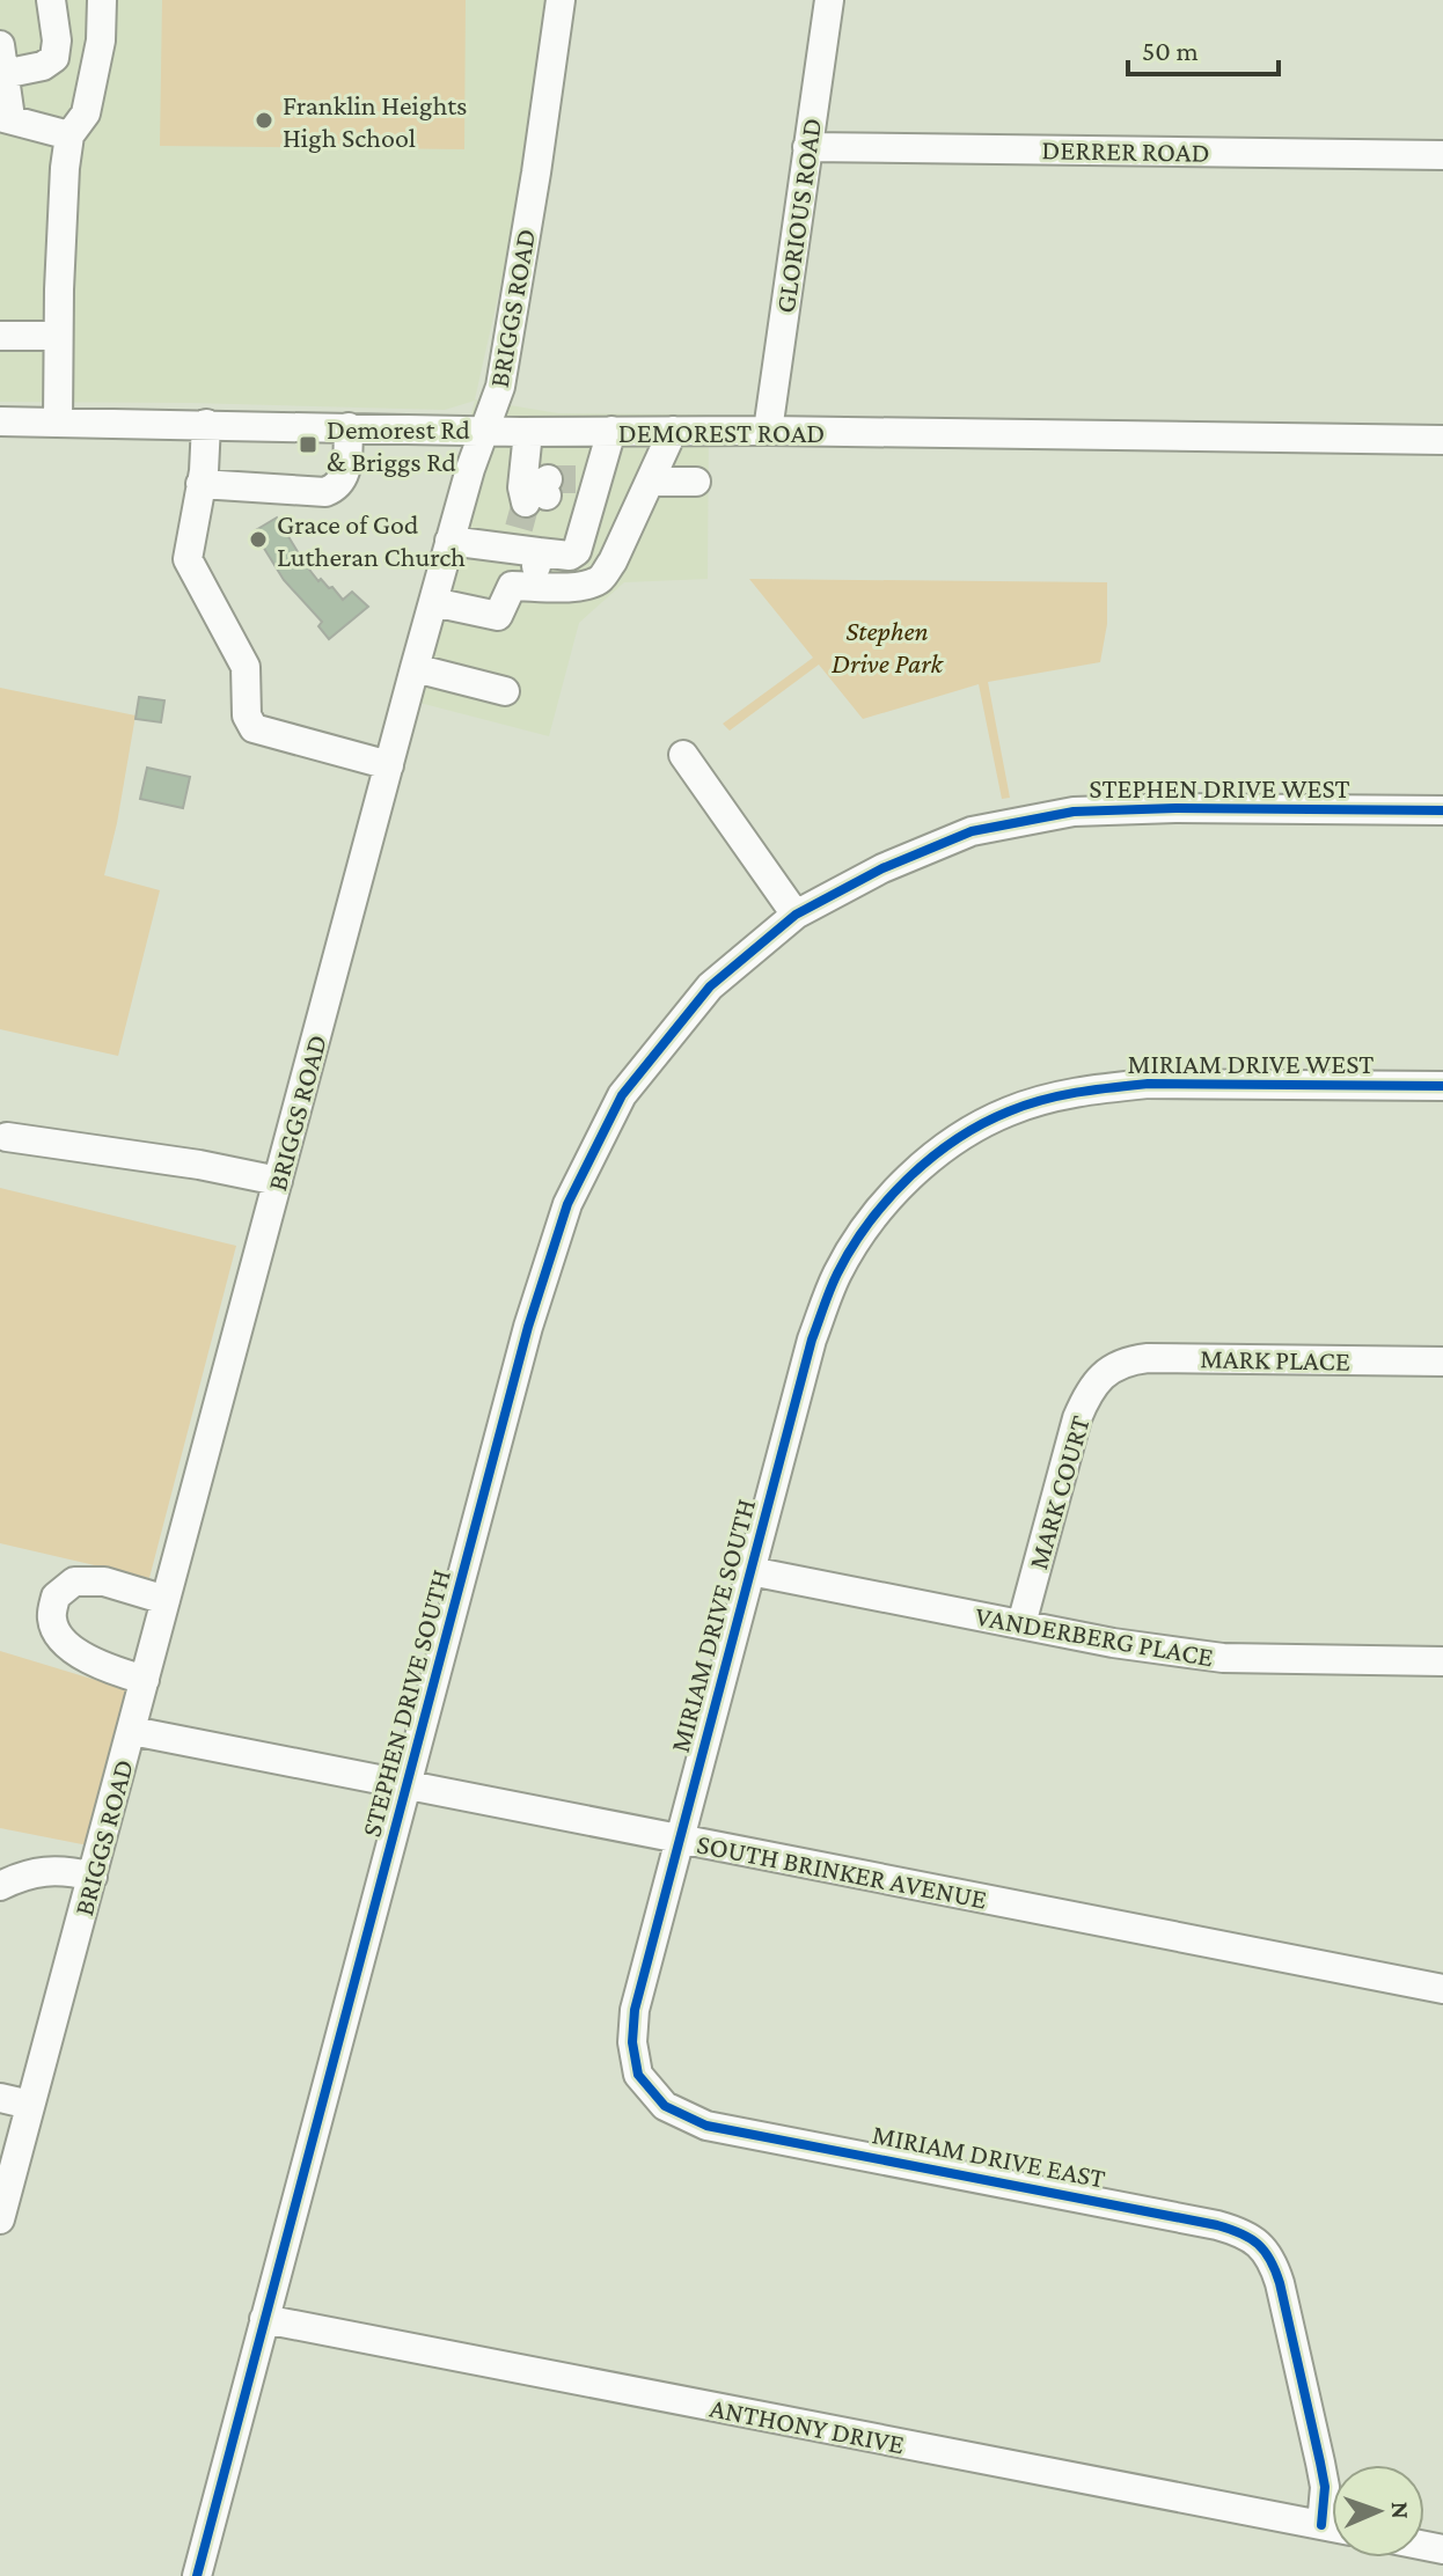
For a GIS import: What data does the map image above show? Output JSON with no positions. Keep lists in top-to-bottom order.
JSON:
{
  "streets": {
    "street": [
      "DERRER ROAD",
      "GLORIOUS ROAD",
      "BRIGGS ROAD",
      "DEMOREST ROAD",
      "STEPHEN DRIVE WEST",
      "MIRIAM DRIVE WEST",
      "MARK PLACE",
      "MARK COURT",
      "MIRIAM DRIVE SOUTH",
      "VANDERBERG PLACE",
      "STEPHEN DRIVE SOUTH",
      "SOUTH BRINKER AVENUE",
      "MIRIAM DRIVE EAST",
      "ANTHONY DRIVE"
    ]
  },
  "crossings": [
    ["DERRER ROAD", "GLORIOUS ROAD"],
    ["GLORIOUS ROAD", "DEMOREST ROAD"],
    ["BRIGGS ROAD", "DEMOREST ROAD"],
    ["BRIGGS ROAD", "SOUTH BRINKER AVENUE"],
    ["STEPHEN DRIVE WEST", "STEPHEN DRIVE SOUTH"],
    ["MIRIAM DRIVE WEST", "MIRIAM DRIVE SOUTH"],
    ["MARK PLACE", "MARK COURT"],
    ["MARK COURT", "VANDERBERG PLACE"],
    ["MIRIAM DRIVE SOUTH", "VANDERBERG PLACE"],
    ["MIRIAM DRIVE SOUTH", "SOUTH BRINKER AVENUE"],
    ["MIRIAM DRIVE SOUTH", "MIRIAM DRIVE EAST"],
    ["STEPHEN DRIVE SOUTH", "SOUTH BRINKER AVENUE"],
    ["STEPHEN DRIVE SOUTH", "ANTHONY DRIVE"],
    ["MIRIAM DRIVE EAST", "ANTHONY DRIVE"]
  ],
  "parks": ["Stephen Drive Park"],
  "places": {
    "other": ["Franklin Heights High School", "Grace of God Lutheran Church"],
    "transit": ["Demorest Rd & Briggs Rd"]
  },
  "scale_bar": "50 m",
  "north": "right"
}
